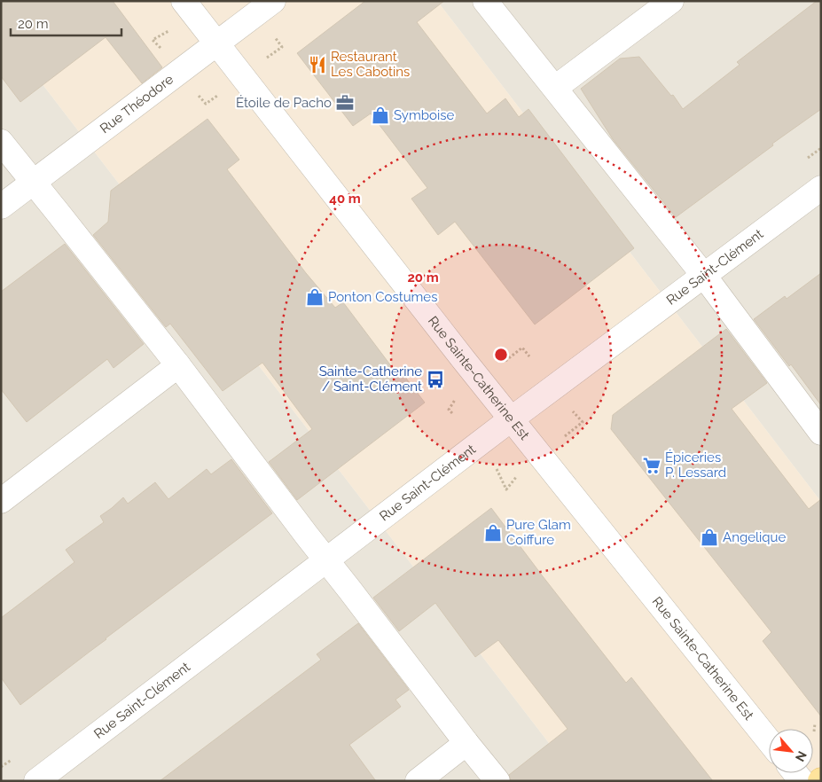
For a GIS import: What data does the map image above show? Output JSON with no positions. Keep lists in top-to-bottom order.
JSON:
{
  "streets": {
    "street": ["Rue Théodore", "Rue Saint-Clément", "Rue Sainte-Catherine Est"]
  },
  "crossings": [
    ["Rue Théodore", "Rue Sainte-Catherine Est"],
    ["Rue Saint-Clément", "Rue Sainte-Catherine Est"]
  ],
  "places": {
    "restaurant": ["Restaurant Les Cabotins"],
    "office": ["Étoile de Pacho"],
    "shop": [
      "Symboise",
      "Ponton Costumes",
      "Pure Glam Coiffure",
      "Angelique"
    ],
    "bus stop": ["Sainte-Catherine / Saint-Clément"],
    "supermarket": ["Épiceries P. Lessard"]
  },
  "scale_bar": "20 m",
  "north": "bottom right",
  "rings": ["40 m", "20 m"]
}
